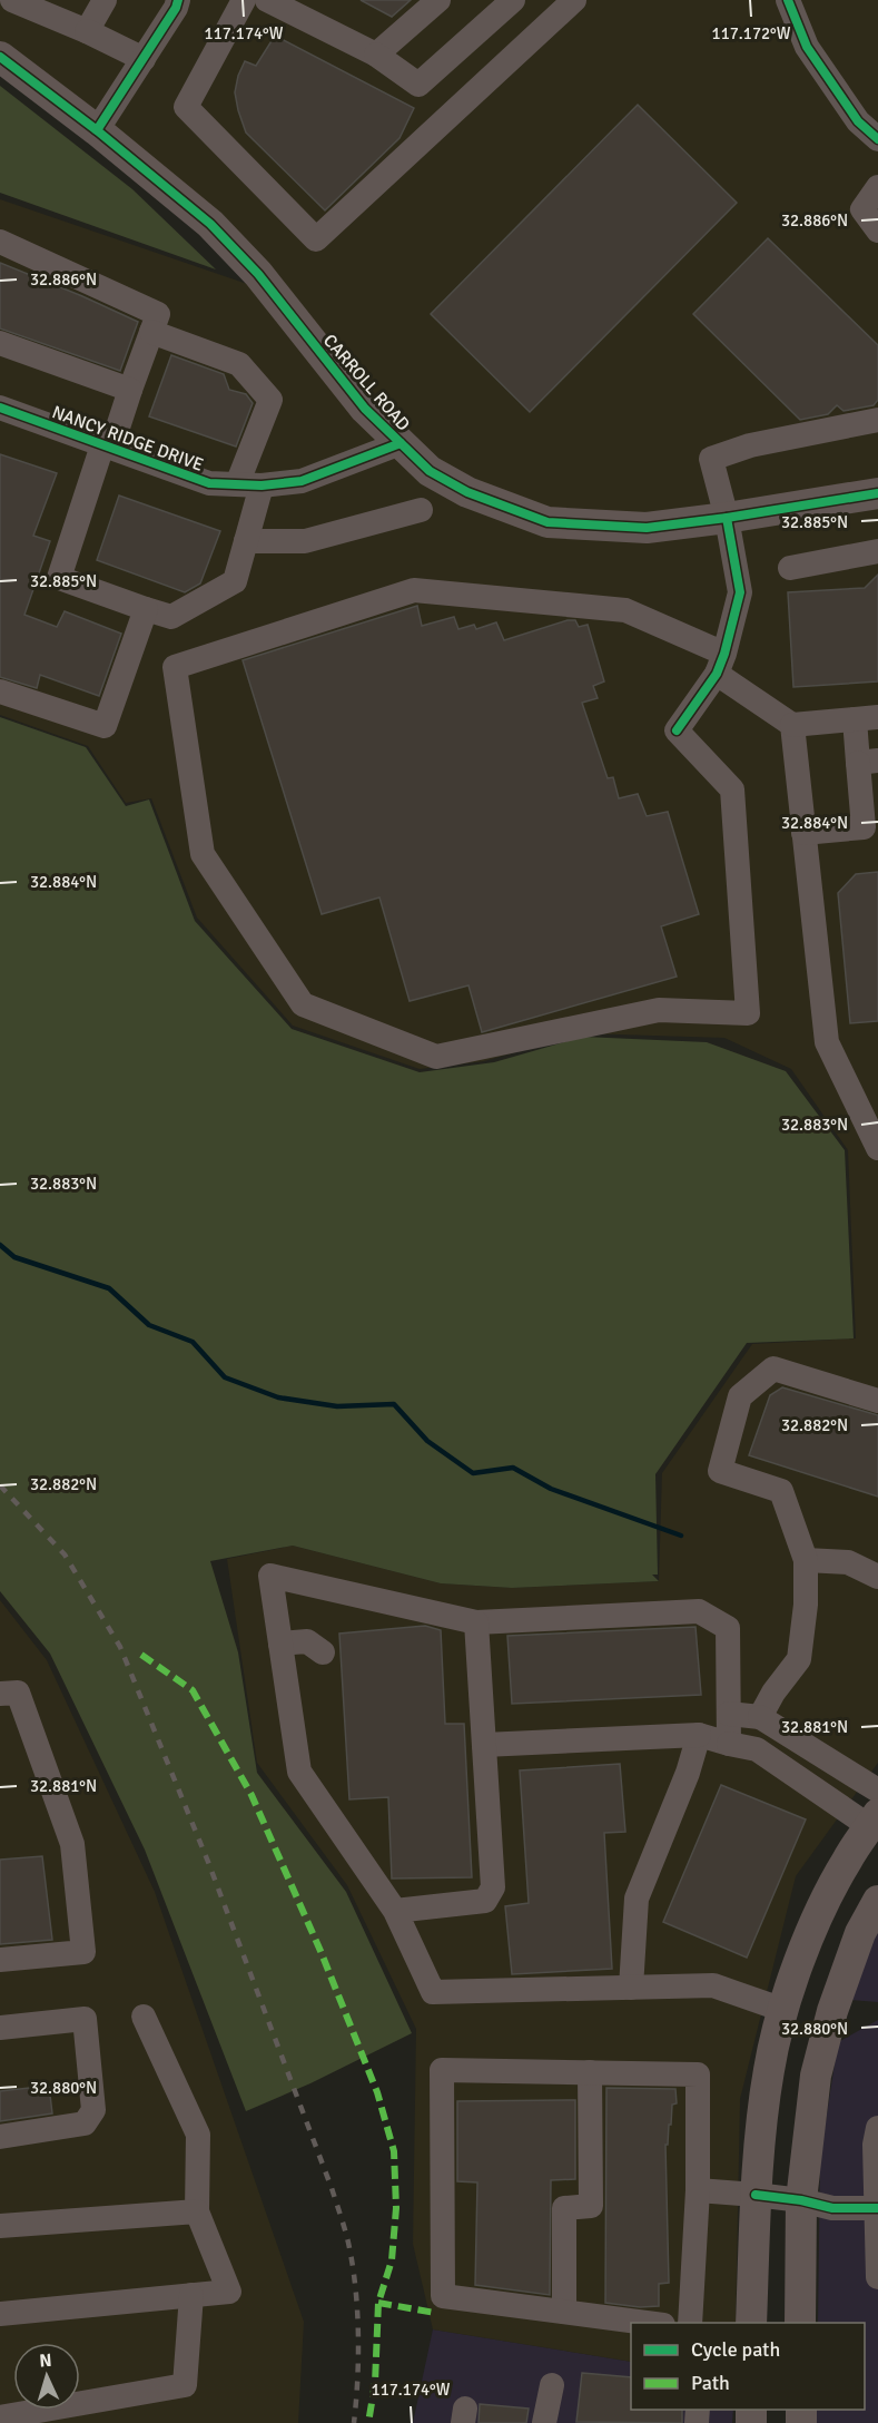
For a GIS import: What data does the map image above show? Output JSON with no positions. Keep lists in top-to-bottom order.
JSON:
{
  "streets": {
    "main road": ["CARROLL ROAD"],
    "street": ["NANCY RIDGE DRIVE"]
  },
  "crossings": [
    ["CARROLL ROAD", "NANCY RIDGE DRIVE"]
  ],
  "legend": ["Cycle path", "Path"],
  "north": "top",
  "coordinates": [
    "117.174°W",
    "117.172°W",
    "32.886°N",
    "32.885°N",
    "32.884°N",
    "32.883°N",
    "32.882°N",
    "32.881°N",
    "32.880°N"
  ]
}
